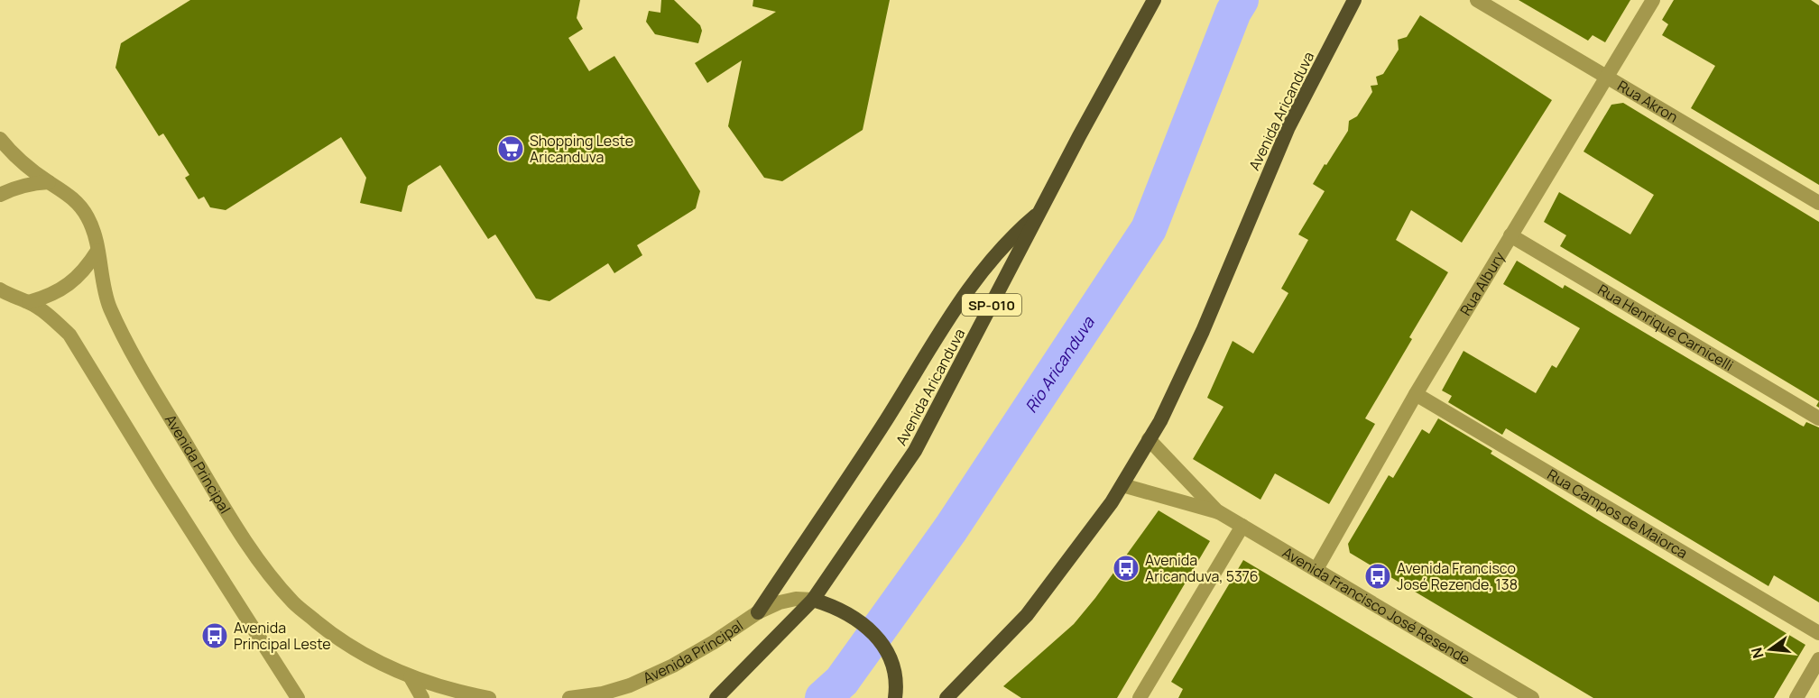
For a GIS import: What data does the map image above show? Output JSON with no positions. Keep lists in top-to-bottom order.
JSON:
{
  "streets": {
    "highway": ["Avenida Aricanduva", "SP-010"],
    "street": [
      "Rua Akron",
      "Rua Albury",
      "Rua Henrique Carnicelli",
      "Avenida Principal",
      "Rua Campos de Maiorca",
      "Avenida Francisco José Resende"
    ]
  },
  "crossings": [
    ["Rua Akron", "Rua Albury"],
    ["Avenida Aricanduva", "Avenida Principal"],
    ["Avenida Aricanduva", "Avenida Francisco José Resende"],
    ["Rua Albury", "Rua Henrique Carnicelli"],
    ["Rua Albury", "Rua Campos de Maiorca"],
    ["Rua Albury", "Avenida Francisco José Resende"]
  ],
  "water": ["Rio Aricanduva"],
  "places": {
    "supermarket": ["Shopping Leste Aricanduva"],
    "bus stop": ["Avenida Aricanduva, 5376", "Avenida Francisco José Rezende, 138", "Avenida Principal Leste"]
  },
  "north": "left"
}
